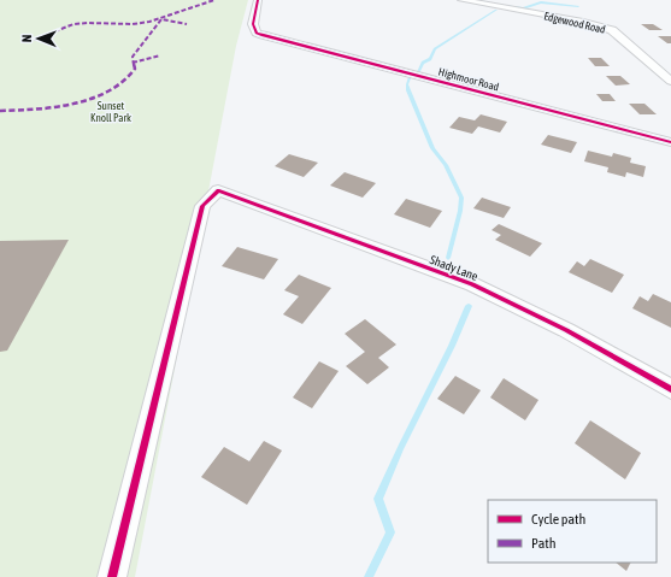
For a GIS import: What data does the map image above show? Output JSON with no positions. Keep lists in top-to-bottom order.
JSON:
{
  "streets": {
    "street": ["Edgewood Road", "Highmoor Road", "Shady Lane"]
  },
  "parks": ["Sunset Knoll Park"],
  "legend": ["Cycle path", "Path"],
  "north": "left"
}
